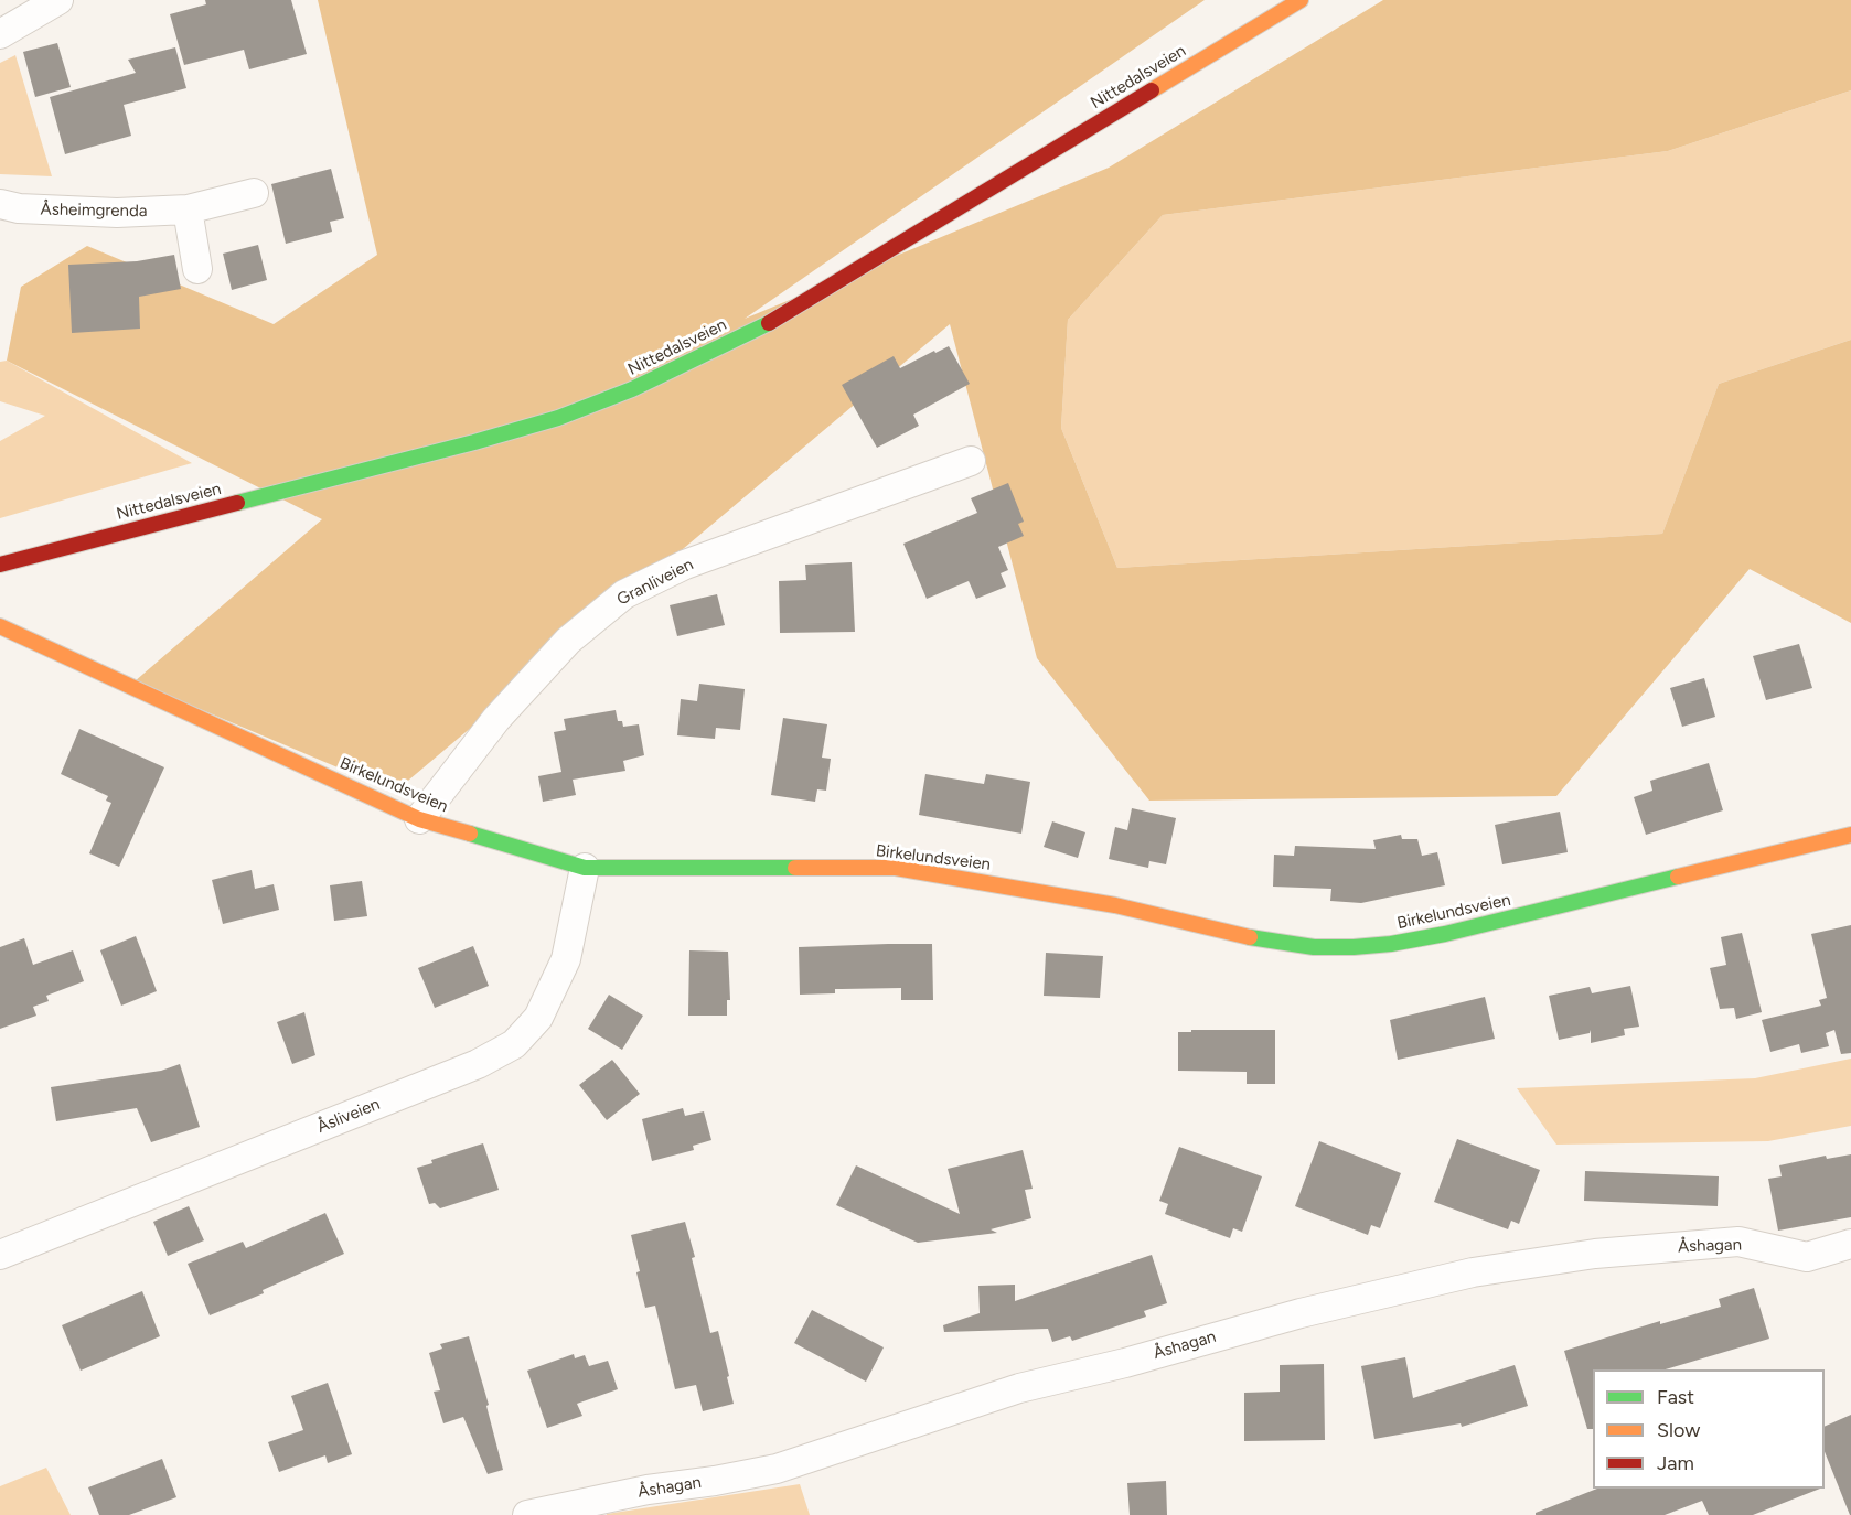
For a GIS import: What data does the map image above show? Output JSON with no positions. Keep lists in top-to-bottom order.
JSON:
{
  "streets": {
    "street": [
      "Nittedalsveien",
      "Åsheimgrenda",
      "Granliveien",
      "Birkelundsveien",
      "Åsliveien",
      "Åshagan"
    ]
  },
  "crossings": [
    ["Granliveien", "Birkelundsveien"],
    ["Birkelundsveien", "Åsliveien"]
  ],
  "legend": ["Fast", "Slow", "Jam"]
}
